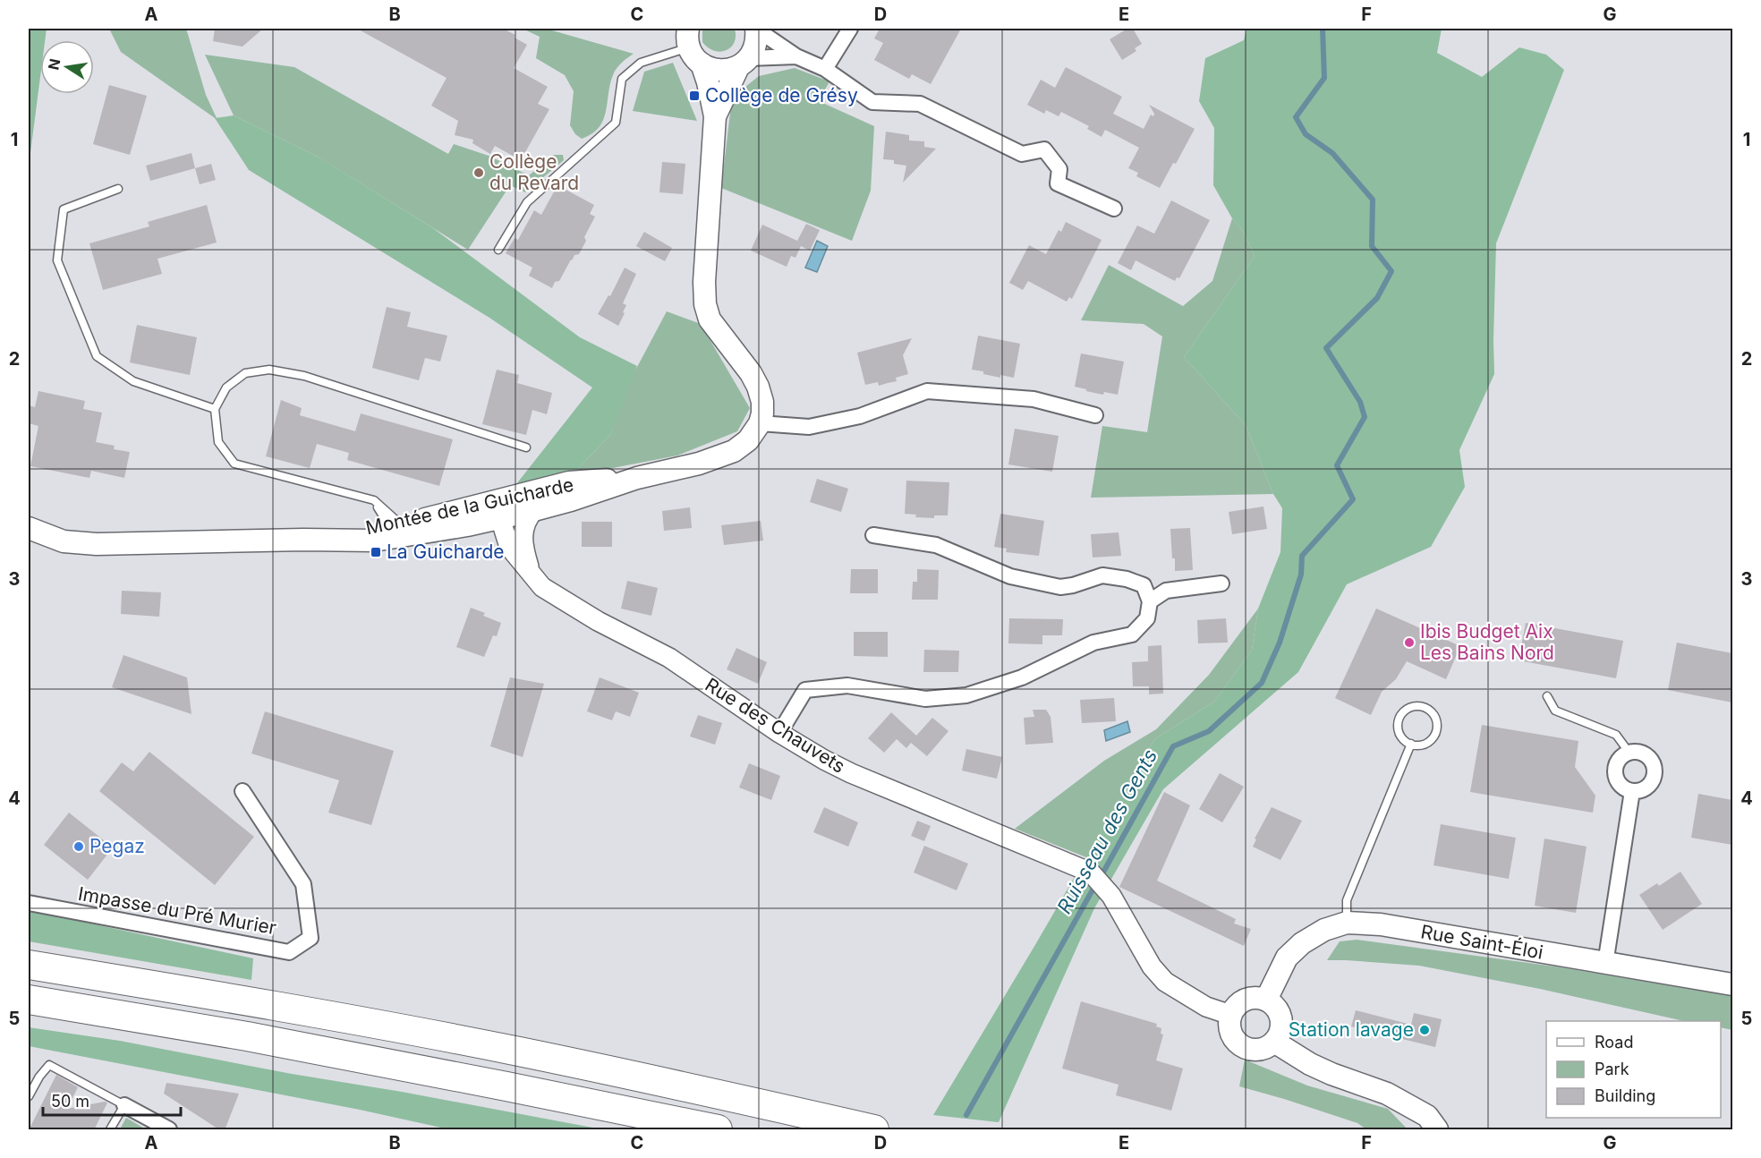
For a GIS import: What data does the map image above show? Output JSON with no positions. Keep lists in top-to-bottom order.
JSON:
{
  "streets": {
    "main road": ["Montée de la Guicharde", "Rue Saint-Éloi"],
    "street": ["Rue des Chauvets", "Impasse du Pré Murier"]
  },
  "crossings": [
    ["Montée de la Guicharde", "Rue des Chauvets"],
    ["Rue des Chauvets", "Rue Saint-Éloi"]
  ],
  "water": ["Ruisseau des Gents"],
  "places": {
    "transit": ["Collège de Grésy", "La Guicharde"],
    "other": [
      "Collège du Revard",
      "Ibis Budget Aix Les Bains Nord",
      "Pegaz",
      "Station lavage"
    ]
  },
  "legend": ["Road", "Park", "Building"],
  "scale_bar": "50 m",
  "north": "left",
  "grid": {
    "columns": [
      "A",
      "B",
      "C",
      "D",
      "E",
      "F",
      "G"
    ],
    "rows": [
      "1",
      "2",
      "3",
      "4",
      "5"
    ]
  }
}
